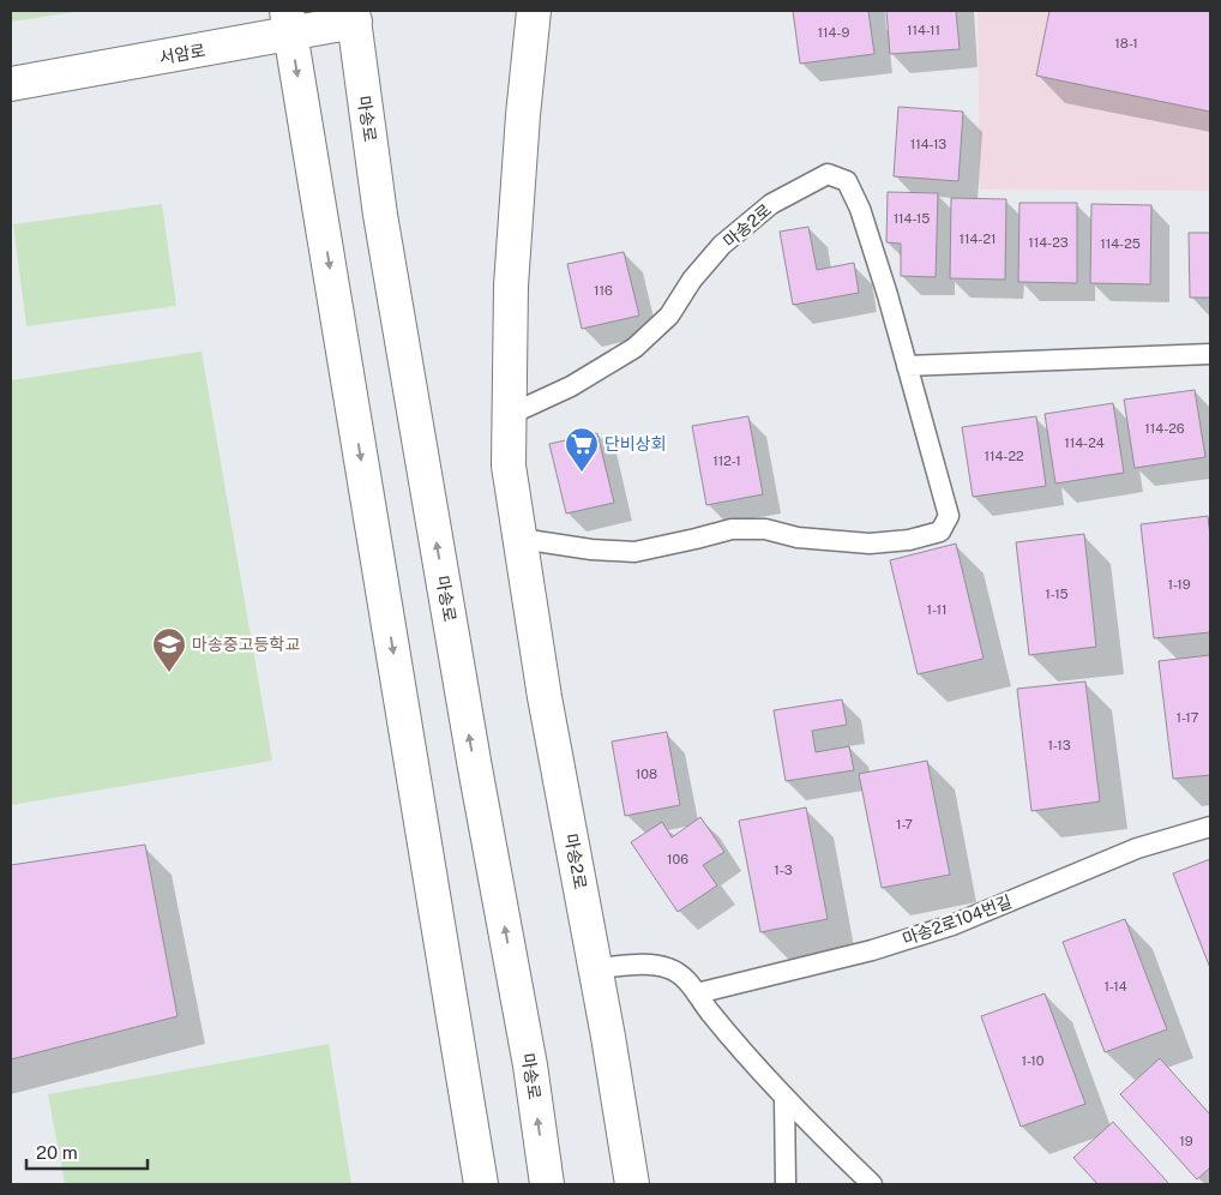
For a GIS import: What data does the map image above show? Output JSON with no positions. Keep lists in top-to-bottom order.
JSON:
{
  "streets": {
    "street": ["서암로", "마송로", "마송2로"],
    "lane": ["마송2로104번길"]
  },
  "crossings": [
    ["서암로", "마송로"]
  ],
  "places": {
    "supermarket": ["단비상회"],
    "school or university": ["마송중고등학교"]
  },
  "house_numbers": [
    "114-11",
    "114-9",
    "18-1",
    "114-13",
    "114-15",
    "114-21",
    "114-23",
    "114-25",
    "116",
    "114-26",
    "114-24",
    "114-22",
    "112-1",
    "1-19",
    "1-15",
    "1-11",
    "1-17",
    "1-13",
    "108",
    "1-7",
    "106",
    "1-3",
    "1-14",
    "1-10",
    "19"
  ],
  "scale_bar": "20 m"
}
